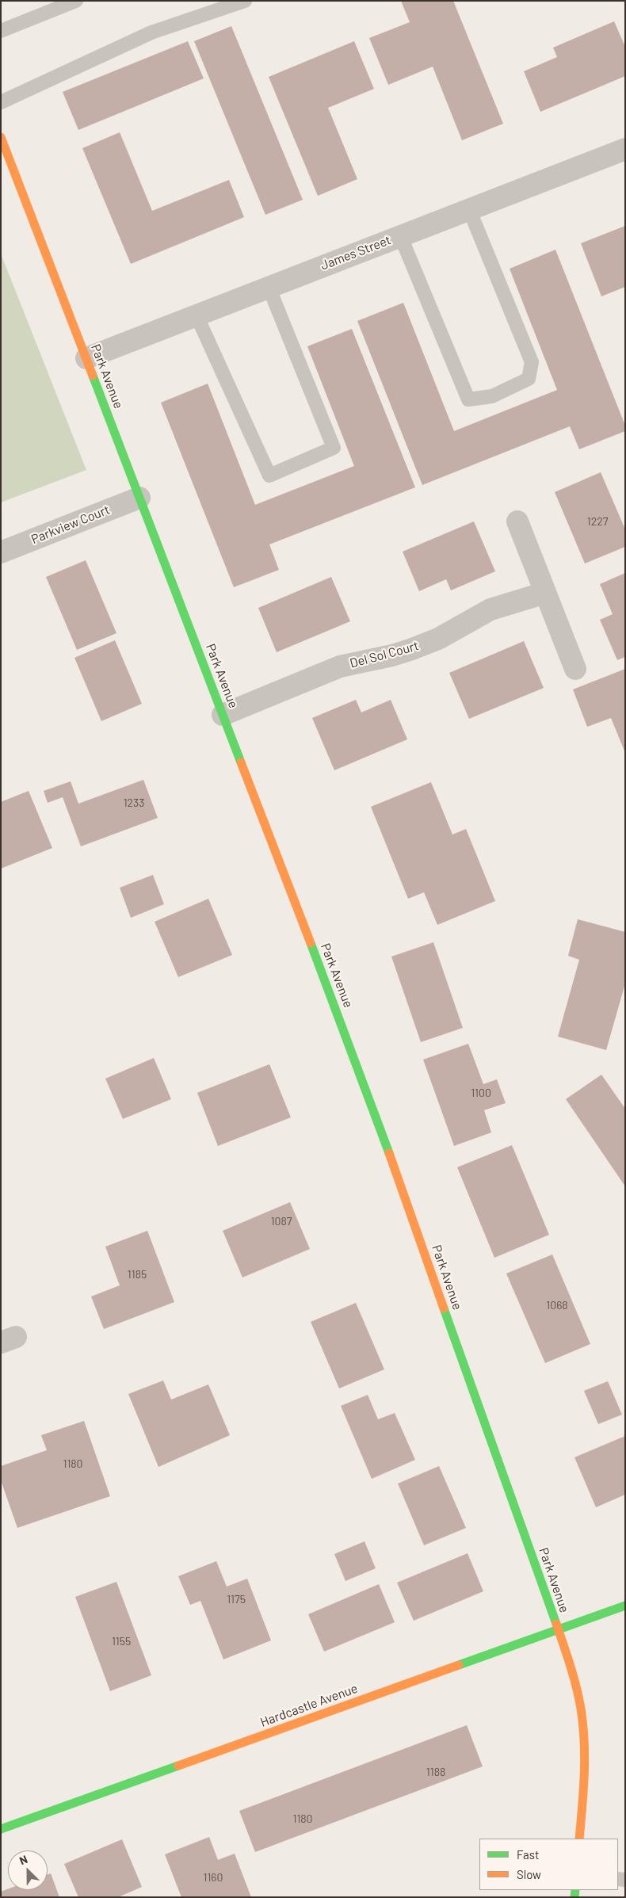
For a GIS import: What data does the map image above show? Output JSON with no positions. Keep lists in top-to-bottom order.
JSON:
{
  "streets": {
    "street": [
      "James Street",
      "Park Avenue",
      "Parkview Court",
      "Del Sol Court",
      "Hardcastle Avenue"
    ]
  },
  "crossings": [
    ["James Street", "Park Avenue"],
    ["Park Avenue", "Parkview Court"],
    ["Park Avenue", "Del Sol Court"],
    ["Park Avenue", "Hardcastle Avenue"]
  ],
  "house_numbers": [
    "1227",
    "1233",
    "1100",
    "1087",
    "1185",
    "1068",
    "1180",
    "1175",
    "1155",
    "1188",
    "1180",
    "1160"
  ],
  "legend": ["Fast", "Slow"],
  "north": "top left"
}
